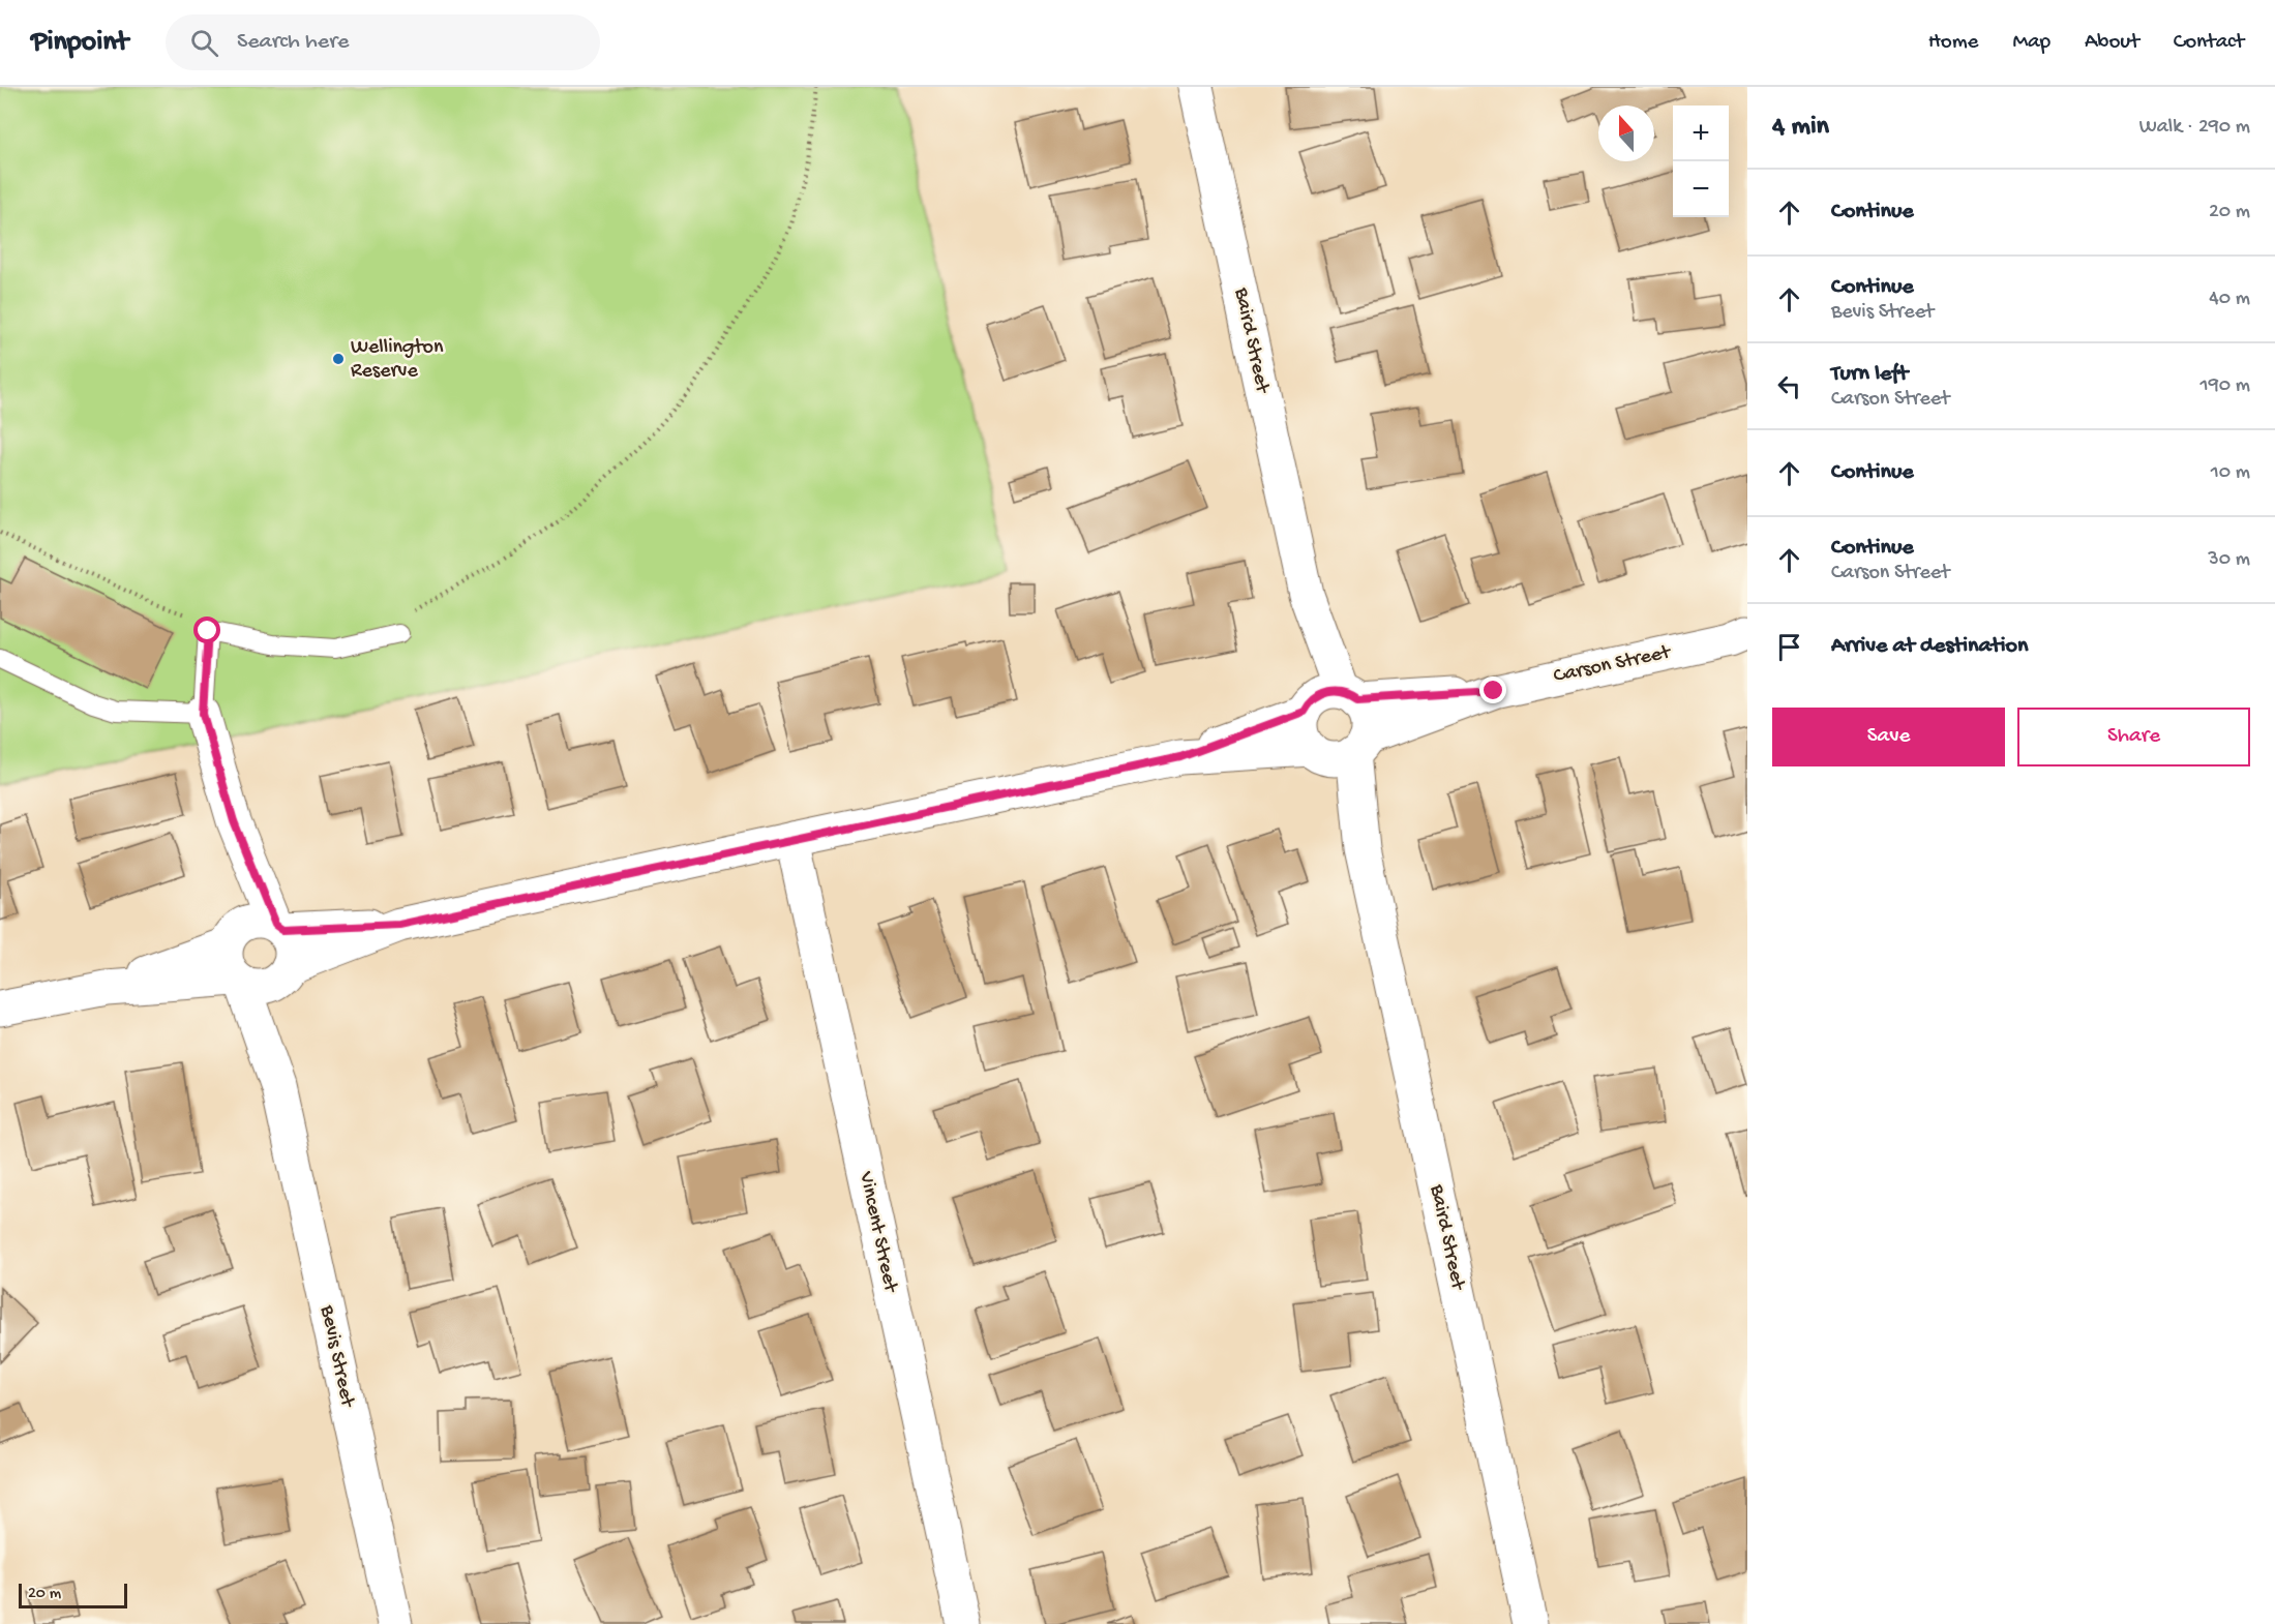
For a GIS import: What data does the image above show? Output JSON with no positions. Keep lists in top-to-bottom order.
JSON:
{
  "streets": {
    "street": [
      "Baird Street",
      "Carson Street",
      "Vincent Street",
      "Bevis Street"
    ]
  },
  "crossings": [
    ["Baird Street", "Carson Street"],
    ["Carson Street", "Vincent Street"],
    ["Carson Street", "Bevis Street"]
  ],
  "places": ["Wellington Reserve"],
  "scale_bar": "20 m",
  "north": "top",
  "page": {
    "header": "Pinpoint",
    "search": "Search here",
    "nav": [
      "Home",
      "Map",
      "About",
      "Contact"
    ],
    "heading": ["4 min", "Walk · 290 m"],
    "map_buttons": ["+", "−"],
    "list": [
      ["Continue", "20 m"],
      ["Continue", "Bevis Street", "40 m"],
      ["Turn left", "Carson Street", "190 m"],
      ["Continue", "10 m"],
      ["Continue", "Carson Street", "30 m"],
      "Arrive at destination"
    ],
    "buttons": ["Save", "Share"],
    "scale": "20 m"
  }
}
